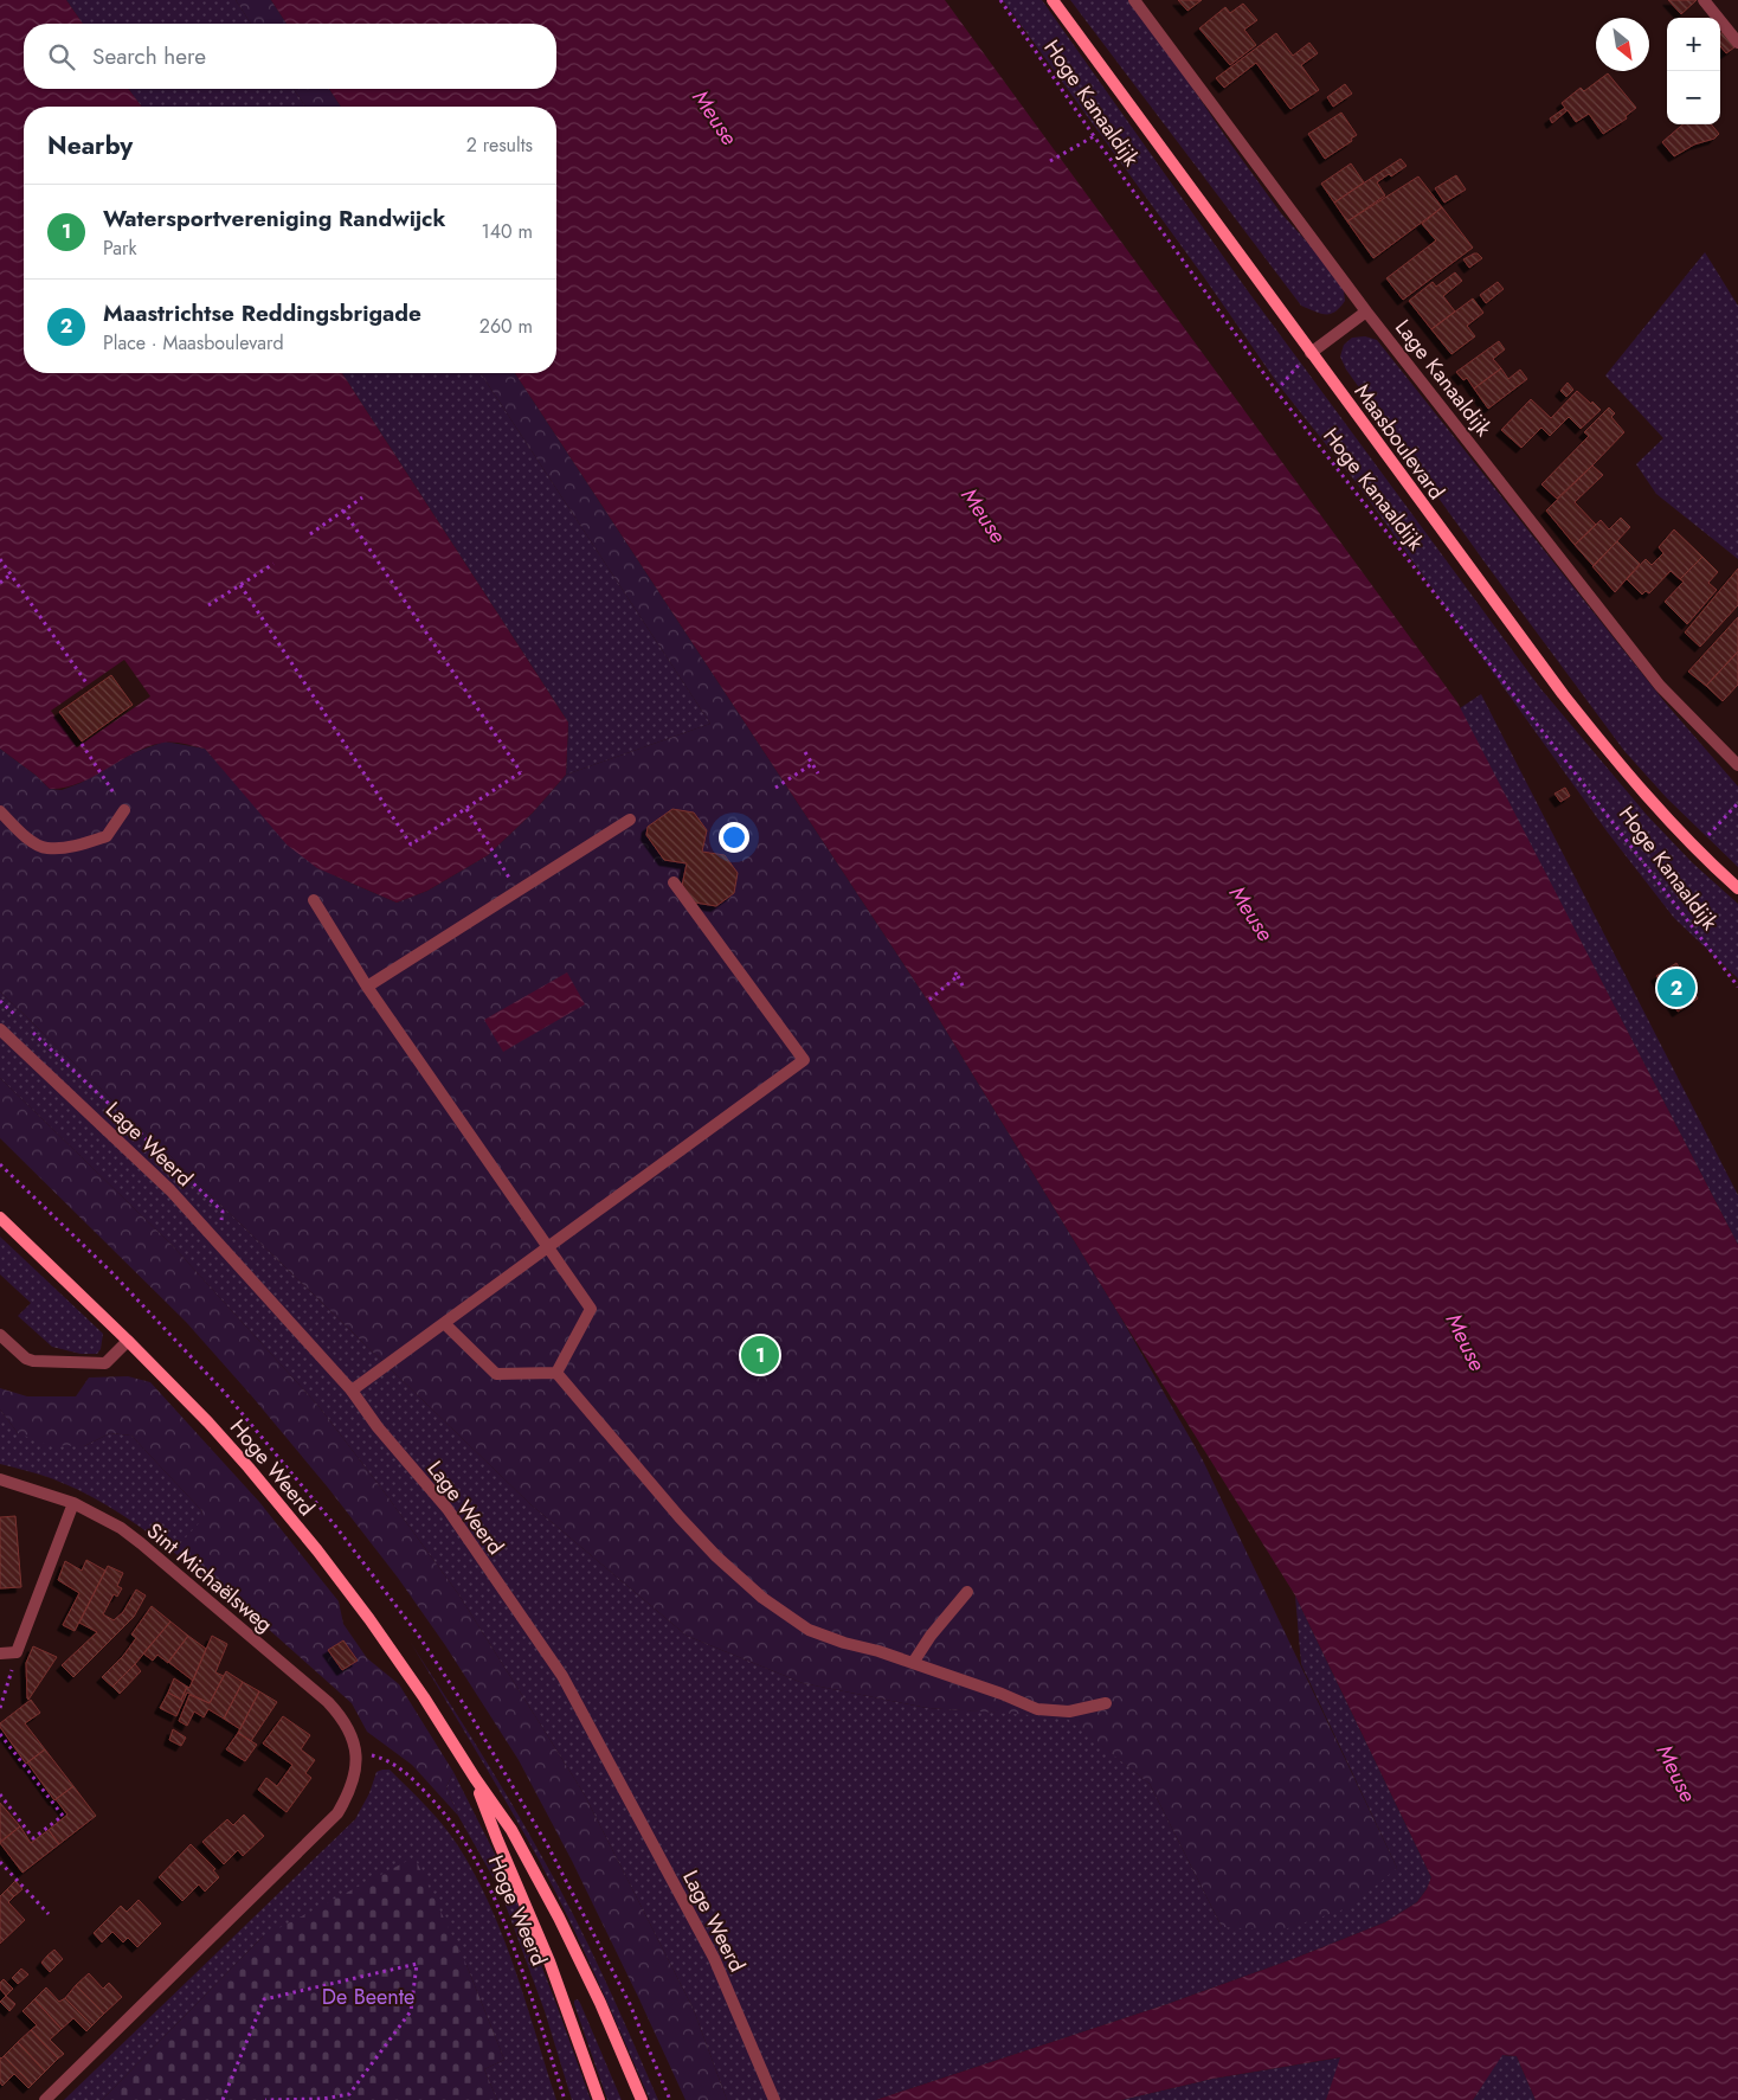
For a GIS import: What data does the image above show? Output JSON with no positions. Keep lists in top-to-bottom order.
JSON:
{
  "streets": {
    "main road": ["Maasboulevard", "Hoge Weerd"],
    "street": ["Lage Kanaaldijk", "Lage Weerd", "Sint Michaëlsweg"],
    "path": ["Hoge Kanaaldijk"]
  },
  "crossings": [
    ["Hoge Weerd", "Sint Michaëlsweg"]
  ],
  "water": ["Meuse"],
  "parks": ["De Beente"],
  "north": "bottom right",
  "page": {
    "map_buttons": ["+", "−"],
    "search": "Search here",
    "heading": ["Nearby", "2 results"],
    "list": [
      {
        "mark": "1",
        "name": "Watersportvereniging Randwijck",
        "note": "Park",
        "value": "140 m"
      },
      {
        "mark": "2",
        "name": "Maastrichtse Reddingsbrigade",
        "note": "Place · Maasboulevard",
        "value": "260 m"
      }
    ],
    "pins": ["2", "1"]
  }
}
